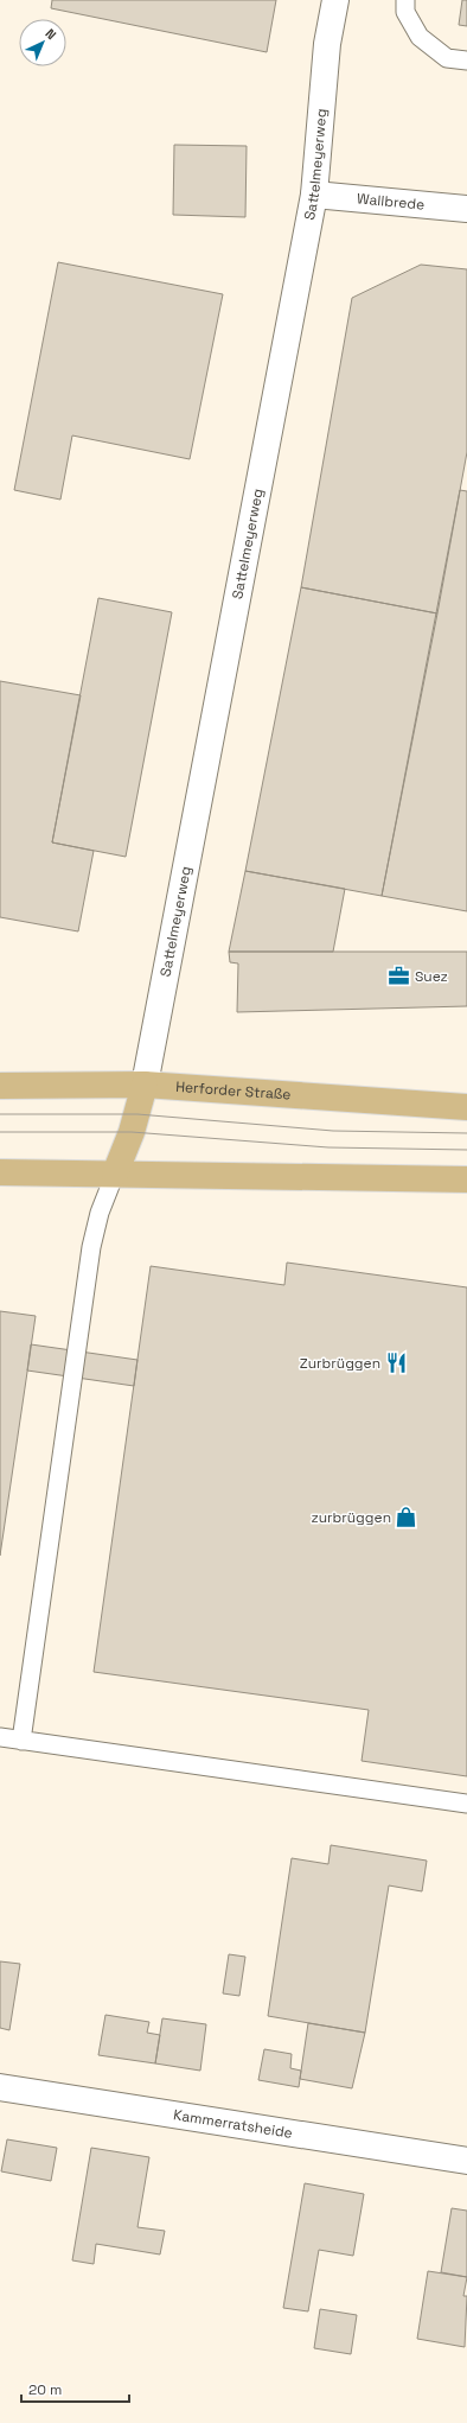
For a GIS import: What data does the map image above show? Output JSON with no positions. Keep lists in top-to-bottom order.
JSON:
{
  "streets": {
    "main road": ["Herforder Straße"],
    "street": ["Sattelmeyerweg", "Wallbrede", "Kammerratsheide"]
  },
  "crossings": [
    ["Sattelmeyerweg", "Wallbrede"],
    ["Sattelmeyerweg", "Herforder Straße"]
  ],
  "places": {
    "office": ["Suez"],
    "restaurant": ["Zurbrüggen"],
    "shop": ["zurbrüggen"]
  },
  "scale_bar": "20 m",
  "north": "top right"
}
